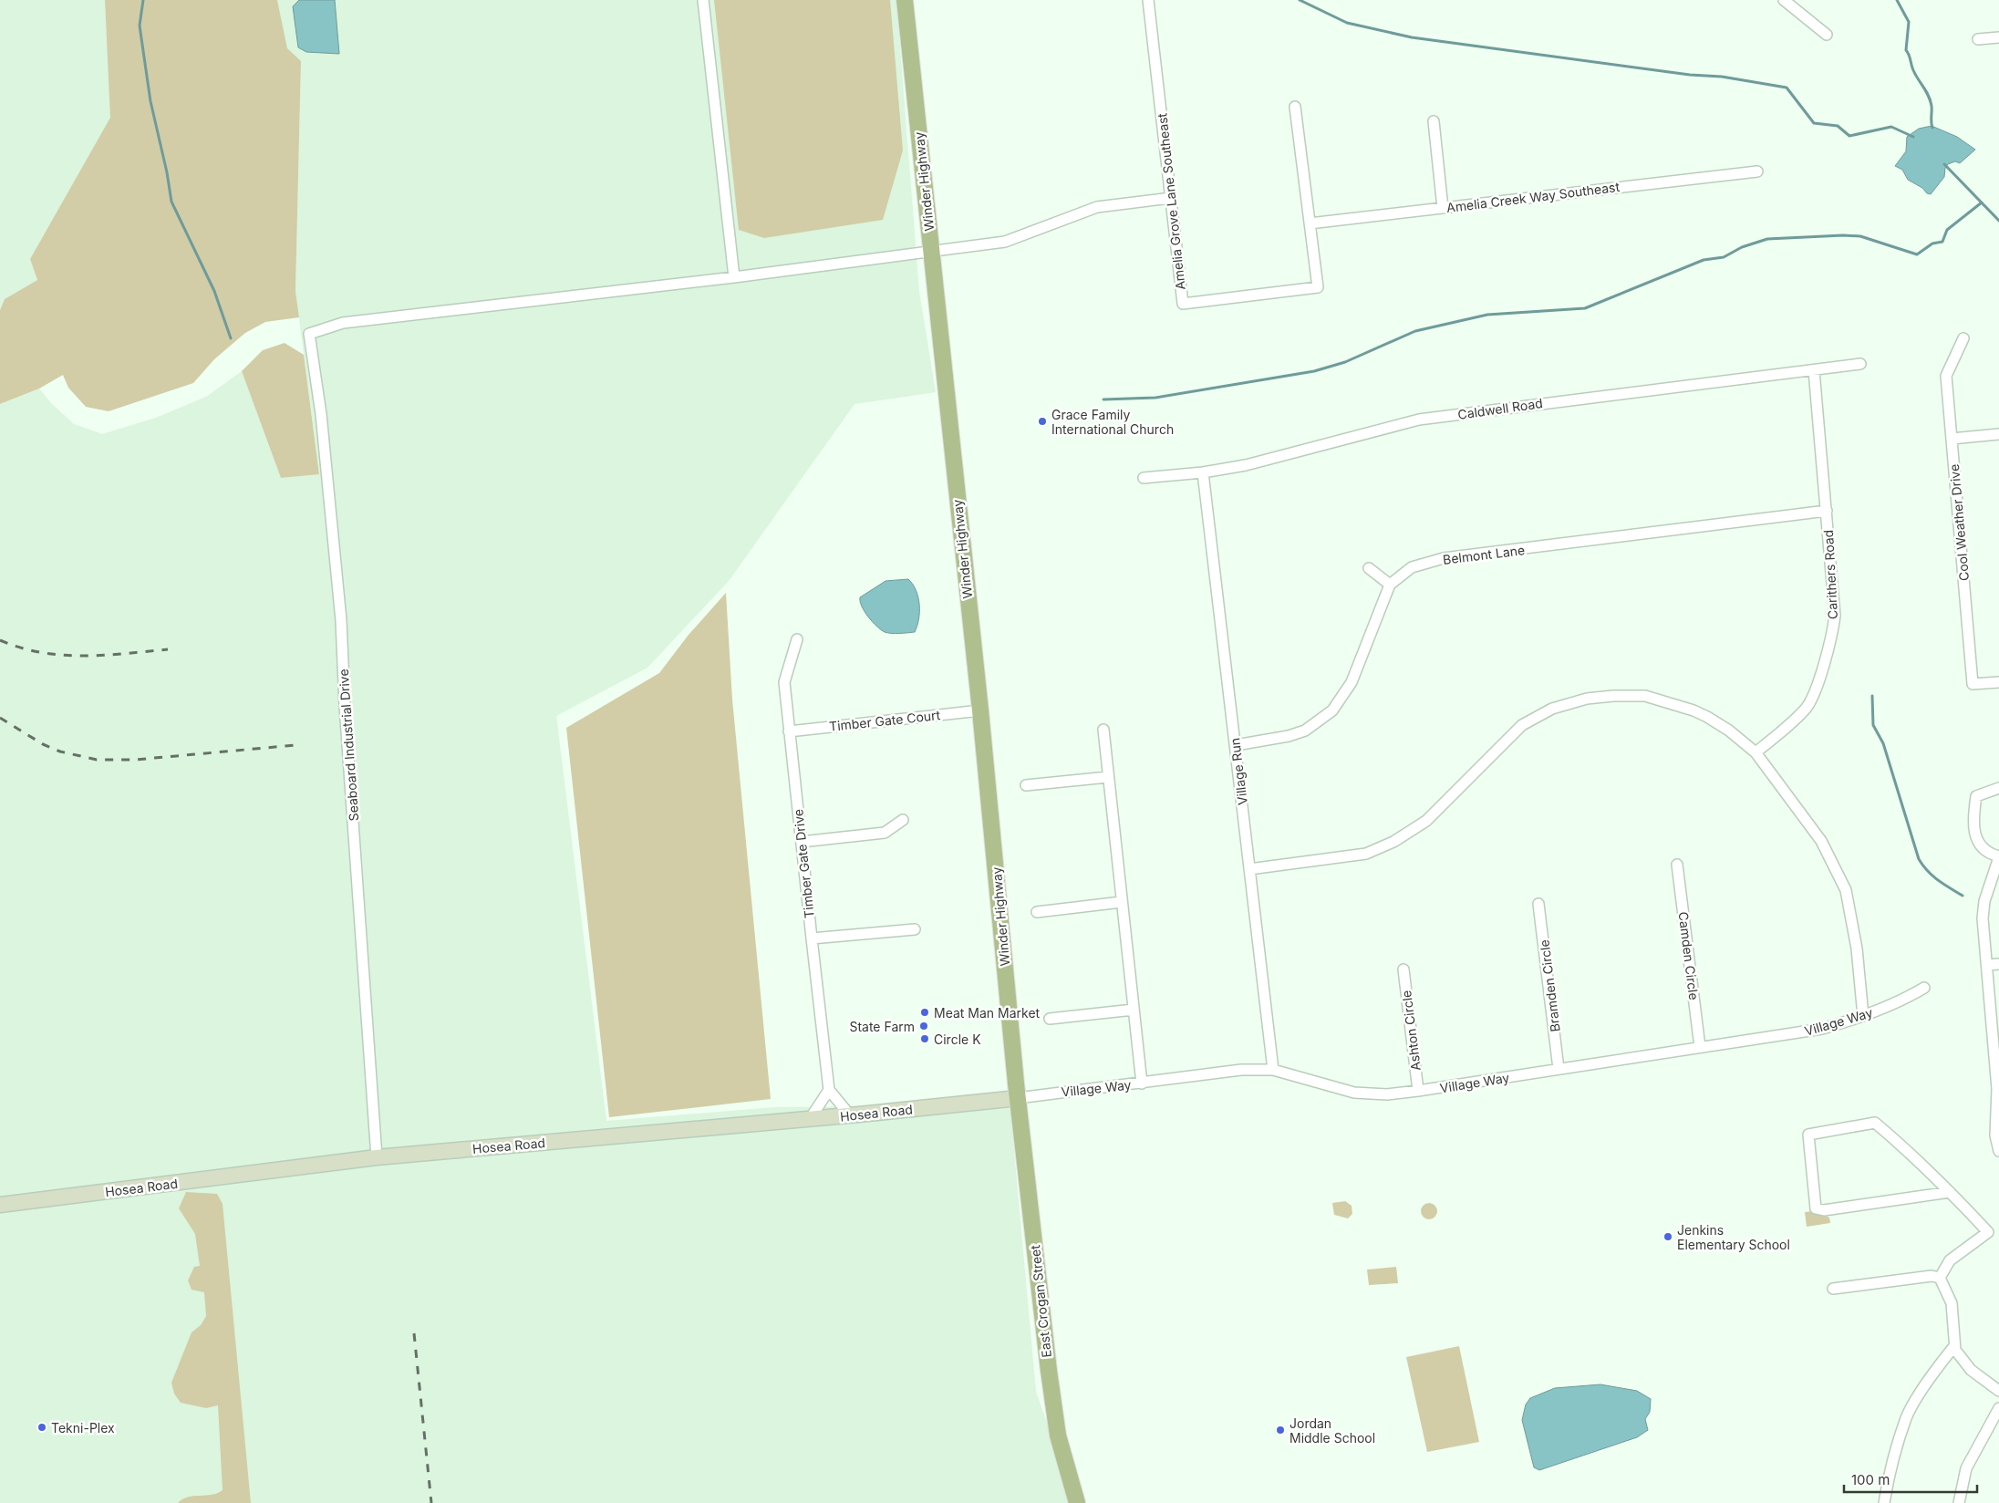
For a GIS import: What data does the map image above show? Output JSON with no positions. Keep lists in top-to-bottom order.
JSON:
{
  "streets": {
    "main road": ["Winder Highway", "East Crogan Street"],
    "street": [
      "Amelia Creek Way Southeast",
      "Amelia Grove Lane Southeast",
      "Caldwell Road",
      "Cool Weather Drive",
      "Belmont Lane",
      "Carithers Road",
      "Timber Gate Court",
      "Seaboard Industrial Drive",
      "Village Run",
      "Timber Gate Drive",
      "Camden Circle",
      "Bramden Circle",
      "Village Way",
      "Ashton Circle",
      "Hosea Road"
    ]
  },
  "crossings": [
    ["Winder Highway", "Timber Gate Court"],
    ["Winder Highway", "Village Way"],
    ["Winder Highway", "Hosea Road"],
    ["Winder Highway", "East Crogan Street"],
    ["Amelia Creek Way Southeast", "Amelia Grove Lane Southeast"],
    ["Caldwell Road", "Carithers Road"],
    ["Caldwell Road", "Village Run"],
    ["Belmont Lane", "Carithers Road"],
    ["Timber Gate Court", "Timber Gate Drive"],
    ["Seaboard Industrial Drive", "Hosea Road"],
    ["Village Run", "Village Way"],
    ["Camden Circle", "Village Way"],
    ["Bramden Circle", "Village Way"],
    ["Village Way", "Ashton Circle"],
    ["Village Way", "Hosea Road"],
    ["Village Way", "East Crogan Street"],
    ["Hosea Road", "East Crogan Street"]
  ],
  "places": [
    "Grace Family International Church",
    "Meat Man Market",
    "State Farm",
    "Circle K",
    "Jenkins Elementary School",
    "Tekni-Plex",
    "Jordan Middle School"
  ],
  "scale_bar": "100 m"
}
